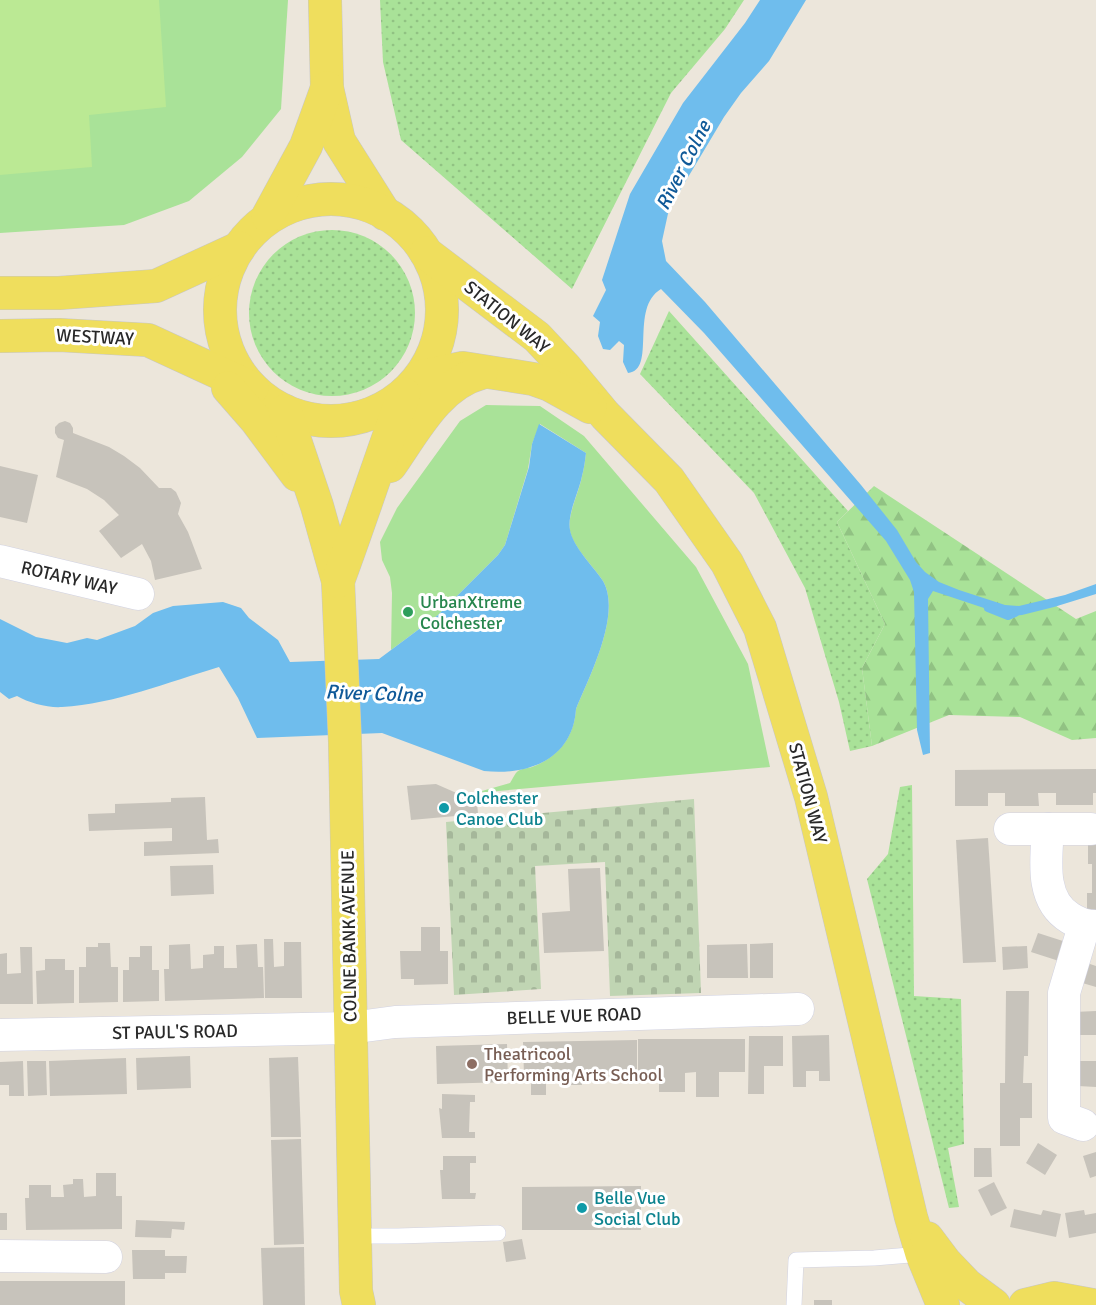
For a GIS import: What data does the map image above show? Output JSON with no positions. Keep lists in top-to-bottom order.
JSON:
{
  "streets": {
    "main road": ["STATION WAY", "WESTWAY", "COLNE BANK AVENUE"],
    "street": ["ROTARY WAY", "BELLE VUE ROAD", "ST PAUL'S ROAD"]
  },
  "crossings": [
    ["STATION WAY", "COLNE BANK AVENUE"],
    ["COLNE BANK AVENUE", "BELLE VUE ROAD"],
    ["COLNE BANK AVENUE", "ST PAUL'S ROAD"],
    ["BELLE VUE ROAD", "ST PAUL'S ROAD"]
  ],
  "water": ["River Colne"],
  "places": [
    "UrbanXtreme Colchester",
    "Colchester Canoe Club",
    "Theatricool Performing Arts School",
    "Belle Vue Social Club"
  ]
}
